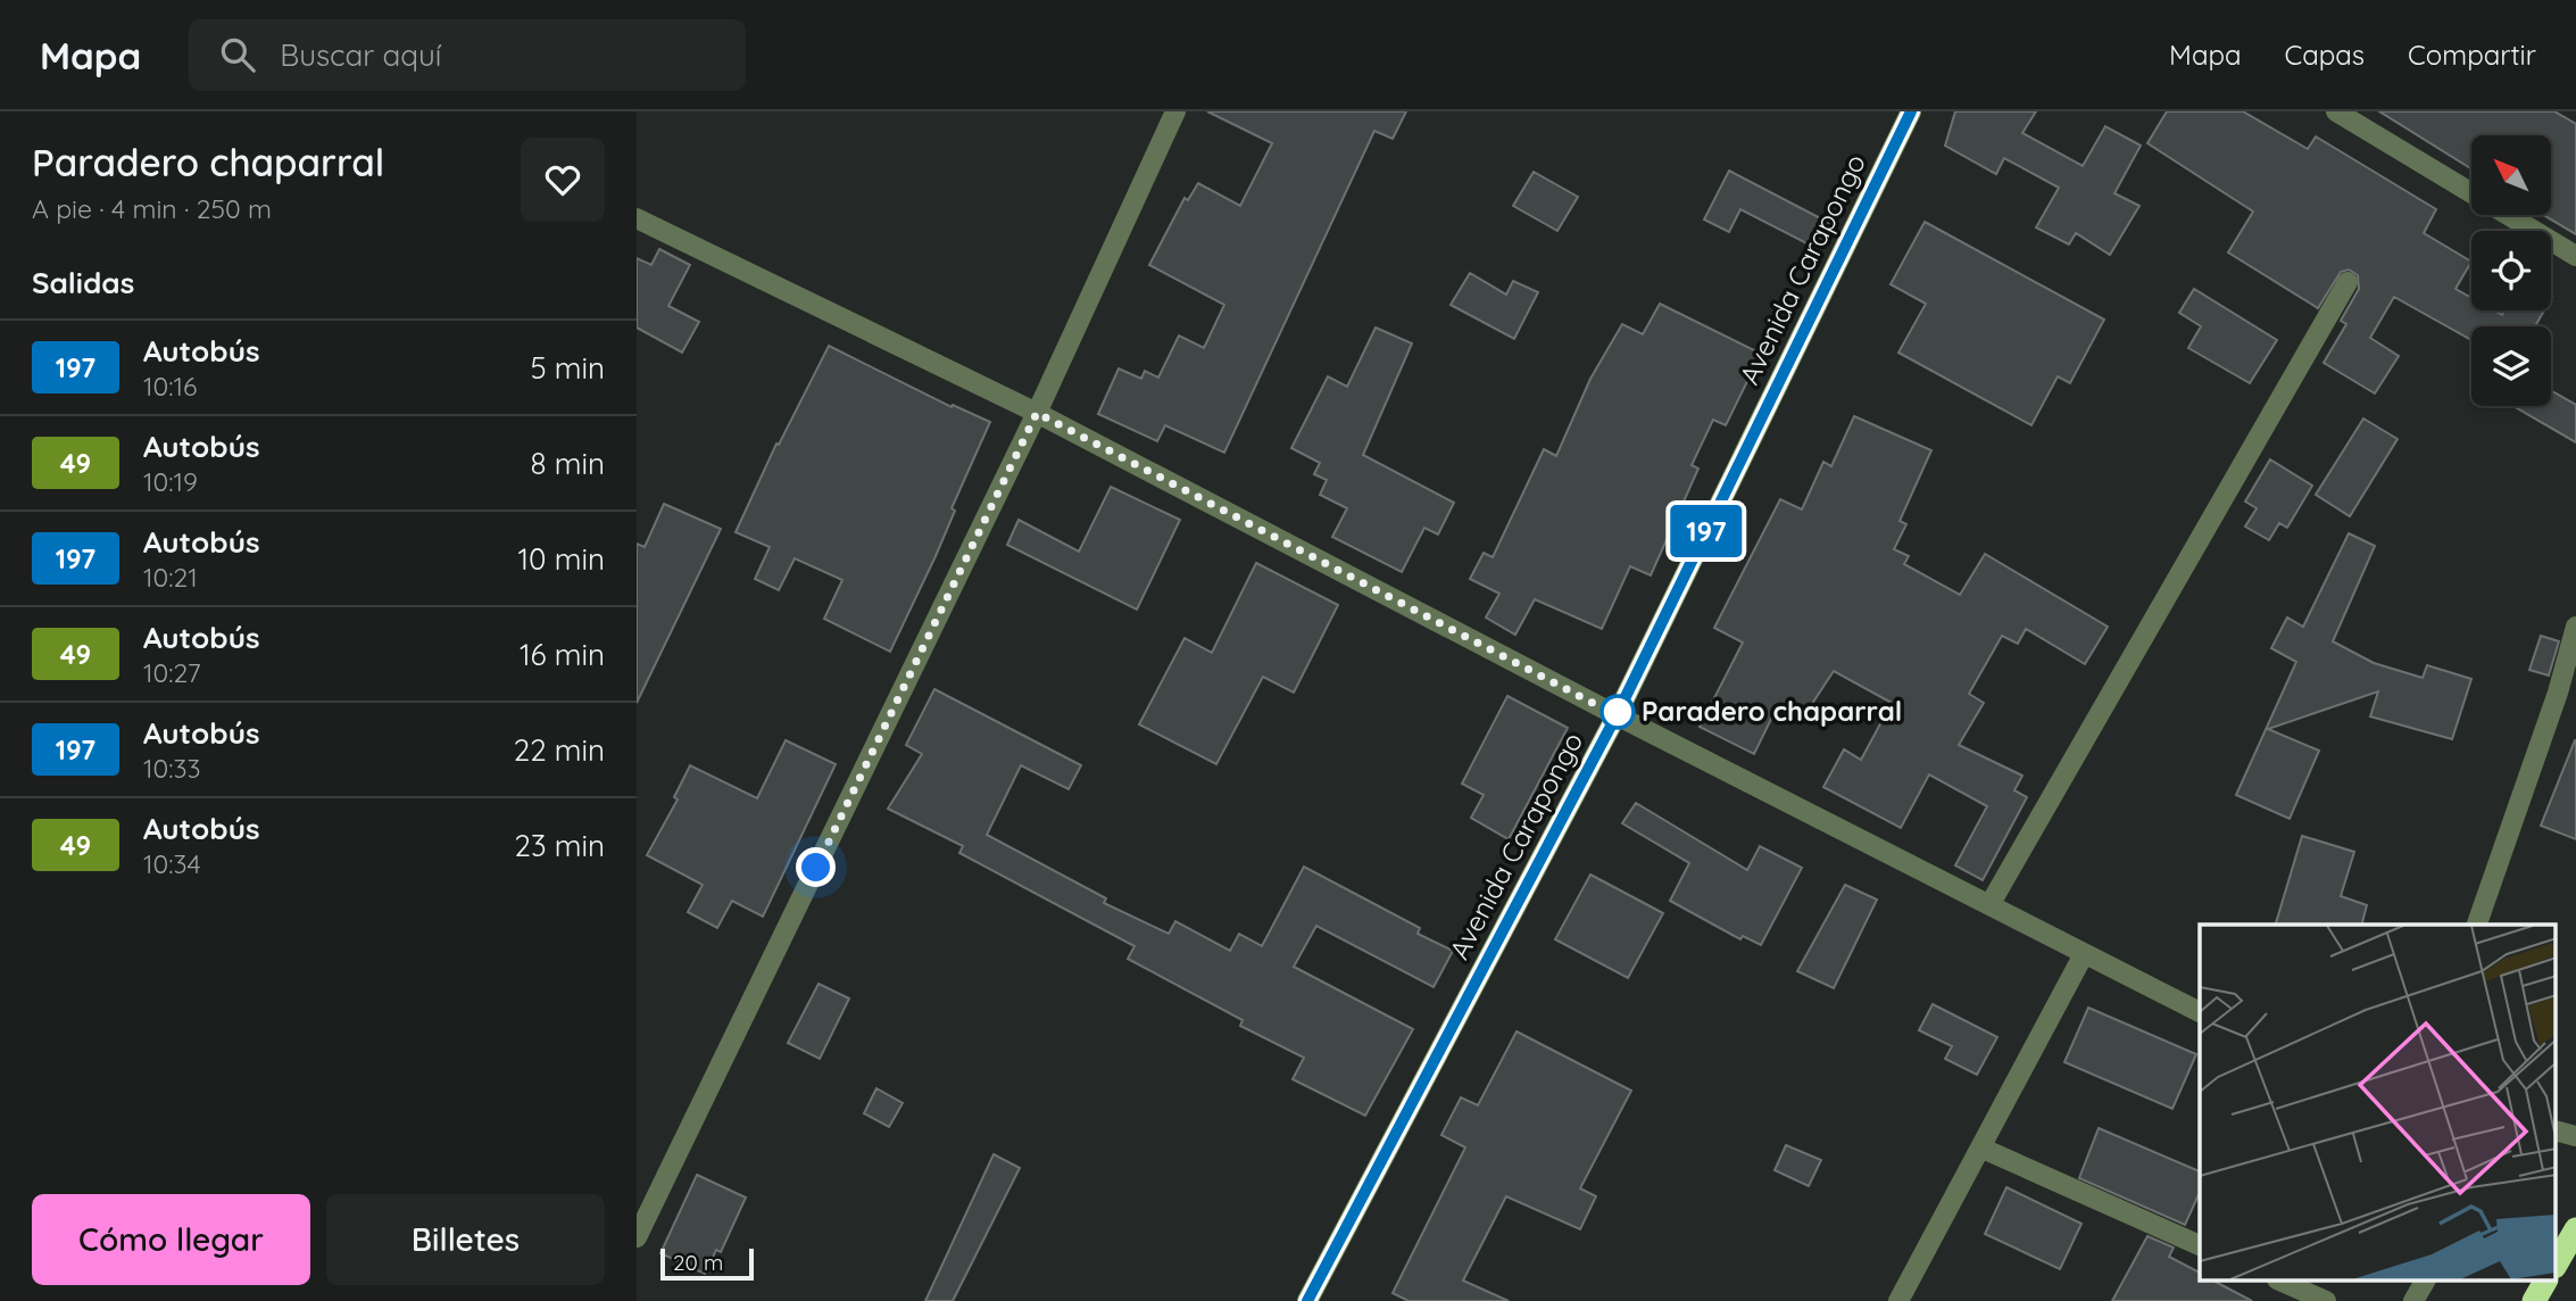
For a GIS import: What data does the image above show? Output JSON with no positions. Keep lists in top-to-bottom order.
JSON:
{
  "streets": {
    "street": ["Avenida Carapongo"]
  },
  "places": ["Paradero chaparral"],
  "lines": ["bus line 197"],
  "scale_bar": "20 m",
  "north": "top left",
  "page": {
    "header": "Mapa",
    "search": "Buscar aquí",
    "nav": ["Mapa", "Capas", "Compartir"],
    "heading": [
      ["Paradero chaparral", "A pie · 4 min · 250 m"],
      "Salidas"
    ],
    "on_map": "197",
    "list": [
      {
        "mark": "197",
        "name": "Autobús",
        "note": "10:16",
        "value": "5 min"
      },
      {
        "mark": "49",
        "name": "Autobús",
        "note": "10:19",
        "value": "8 min"
      },
      {
        "mark": "197",
        "name": "Autobús",
        "note": "10:21",
        "value": "10 min"
      },
      {
        "mark": "49",
        "name": "Autobús",
        "note": "10:27",
        "value": "16 min"
      },
      {
        "mark": "197",
        "name": "Autobús",
        "note": "10:33",
        "value": "22 min"
      },
      {
        "mark": "49",
        "name": "Autobús",
        "note": "10:34",
        "value": "23 min"
      }
    ],
    "buttons": ["Cómo llegar", "Billetes"],
    "scale": "20 m"
  }
}
